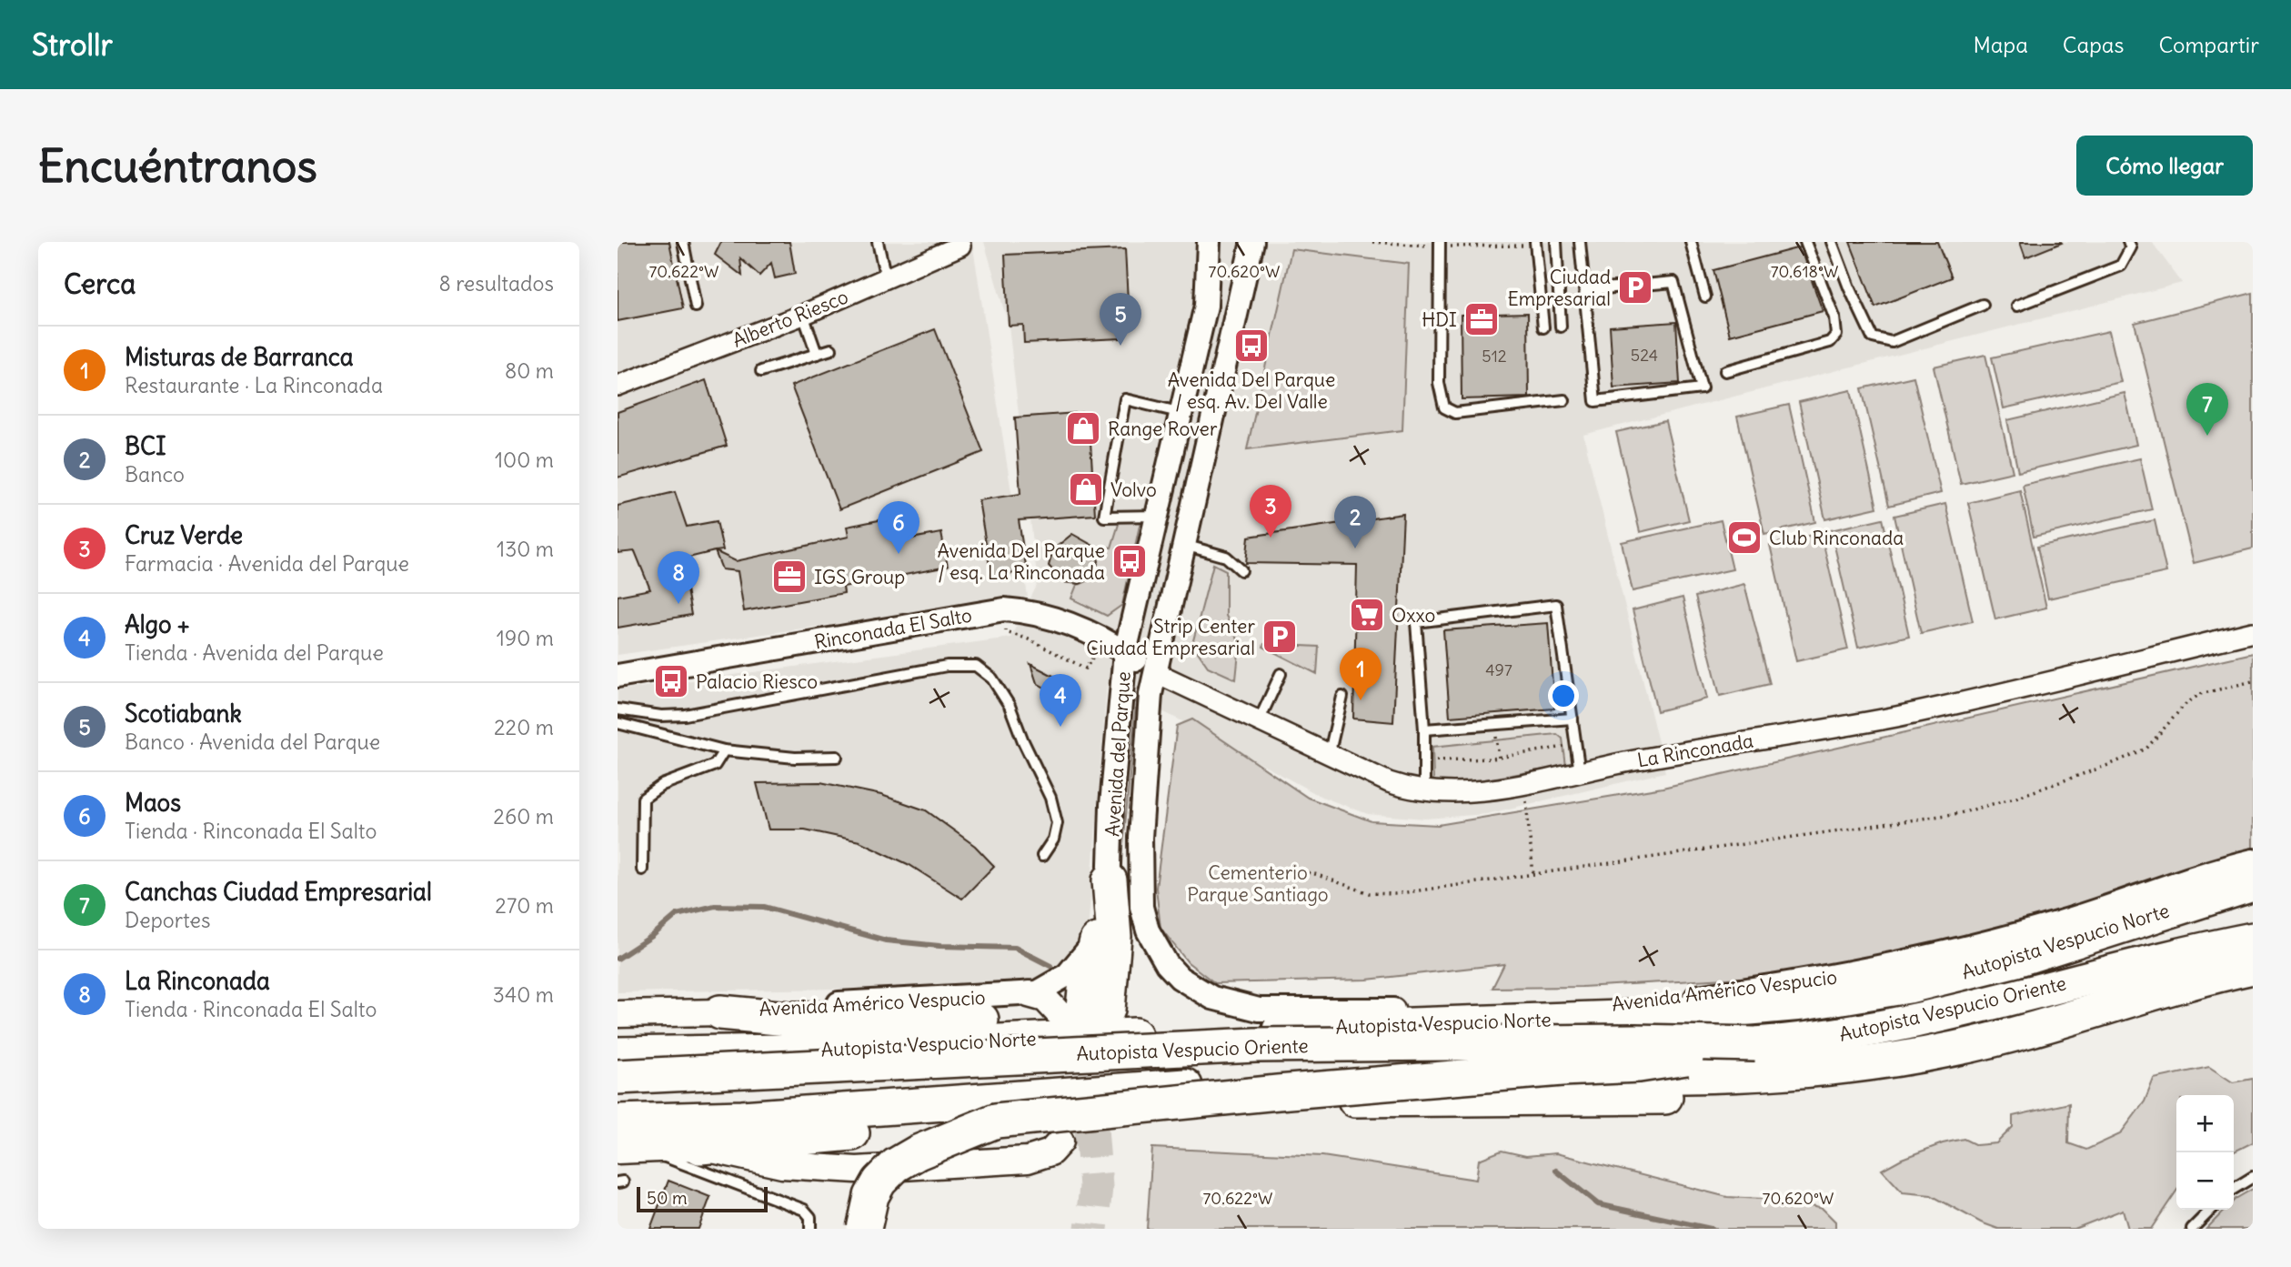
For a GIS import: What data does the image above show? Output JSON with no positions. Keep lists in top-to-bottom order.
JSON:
{
  "streets": {
    "highway": ["Autopista Vespucio Norte", "Autopista Vespucio Oriente"],
    "main road": ["Avenida Américo Vespucio"],
    "street": [
      "Alberto Riesco",
      "Rinconada El Salto",
      "La Rinconada",
      "Avenida del Parque"
    ]
  },
  "crossings": [
    ["Rinconada El Salto", "La Rinconada"],
    ["Rinconada El Salto", "Avenida del Parque"],
    ["La Rinconada", "Avenida del Parque"],
    ["Avenida del Parque", "Avenida Américo Vespucio"],
    ["Autopista Vespucio Norte", "Autopista Vespucio Oriente"]
  ],
  "parks": ["Cementerio Parque Santiago"],
  "places": {
    "parking": ["Ciudad Empresarial", "Strip Center Ciudad Empresarial"],
    "office": ["HDI", "IGS Group"],
    "bus stop": ["Avenida Del Parque / esq. Av. Del Valle", "Avenida Del Parque / esq. La Rinconada", "Palacio Riesco"],
    "shop": ["Range Rover", "Volvo"],
    "sports": ["Club Rinconada"],
    "supermarket": ["Oxxo"]
  },
  "house_numbers": ["524", "512", "497"],
  "scale_bar": "50 m",
  "page": {
    "header": "Strollr",
    "nav": ["Mapa", "Capas", "Compartir"],
    "buttons": "Cómo llegar",
    "title": "Encuéntranos",
    "heading": ["Cerca", "8 resultados"],
    "pins": [
      "5",
      "7",
      "3",
      "2",
      "6",
      "8",
      "1",
      "4"
    ],
    "list": [
      {
        "mark": "1",
        "name": "Misturas de Barranca",
        "note": "Restaurante · La Rinconada",
        "value": "80 m"
      },
      {
        "mark": "2",
        "name": "BCI",
        "note": "Banco",
        "value": "100 m"
      },
      {
        "mark": "3",
        "name": "Cruz Verde",
        "note": "Farmacia · Avenida del Parque",
        "value": "130 m"
      },
      {
        "mark": "4",
        "name": "Algo +",
        "note": "Tienda · Avenida del Parque",
        "value": "190 m"
      },
      {
        "mark": "5",
        "name": "Scotiabank",
        "note": "Banco · Avenida del Parque",
        "value": "220 m"
      },
      {
        "mark": "6",
        "name": "Maos",
        "note": "Tienda · Rinconada El Salto",
        "value": "260 m"
      },
      {
        "mark": "7",
        "name": "Canchas Ciudad Empresarial",
        "note": "Deportes",
        "value": "270 m"
      },
      {
        "mark": "8",
        "name": "La Rinconada",
        "note": "Tienda · Rinconada El Salto",
        "value": "340 m"
      }
    ],
    "map_buttons": ["+", "−"],
    "scale": "50 m"
  },
  "coordinates": ["70.622°W", "70.620°W", "70.618°W"]
}
